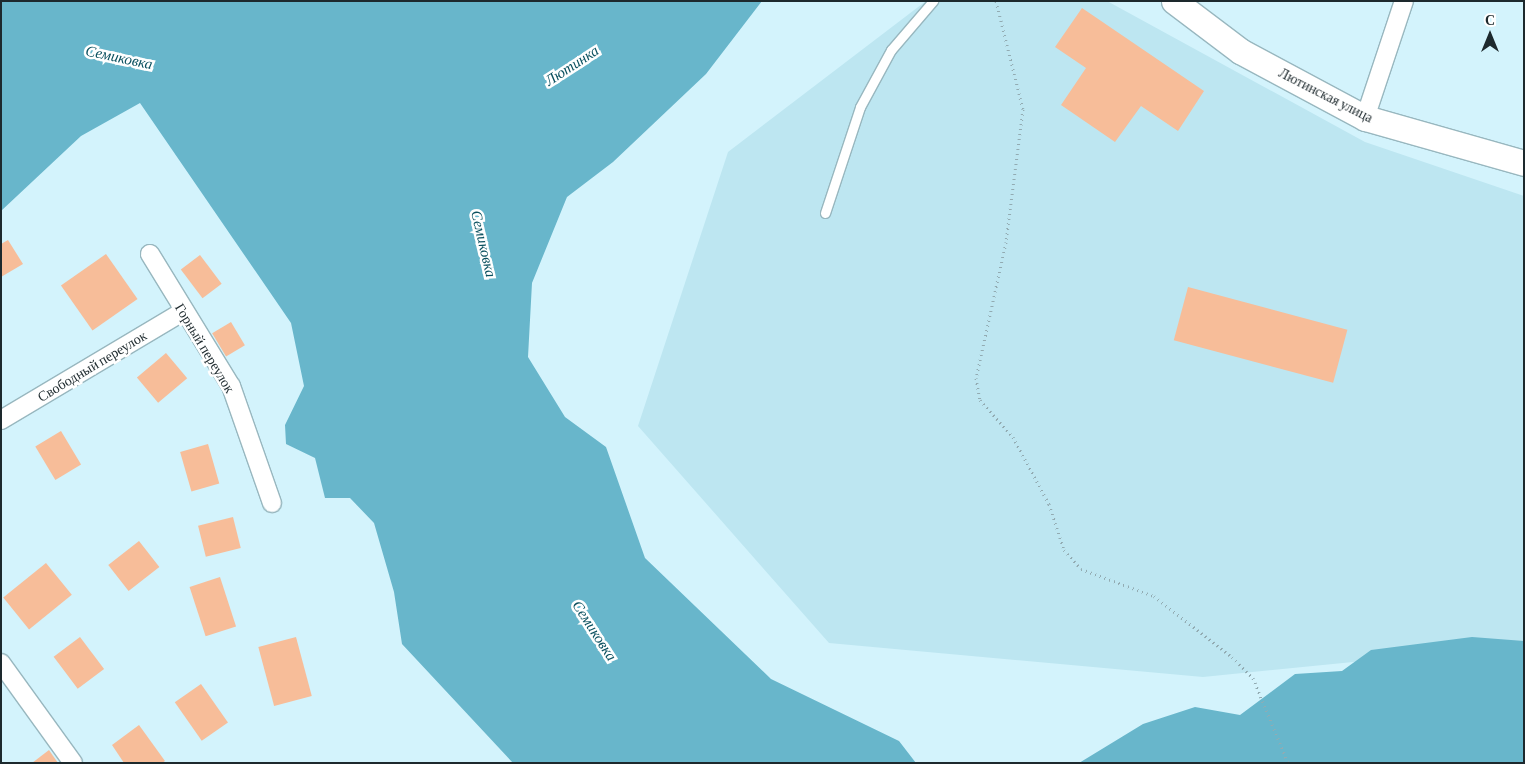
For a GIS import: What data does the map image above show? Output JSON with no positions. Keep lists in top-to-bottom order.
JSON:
{
  "streets": {
    "main road": ["Лютинская улица"],
    "street": ["Горный переулок", "Свободный переулок"]
  },
  "crossings": [
    ["Горный переулок", "Свободный переулок"]
  ],
  "water": ["Семиковка", "Лютинка"],
  "north": "top"
}
